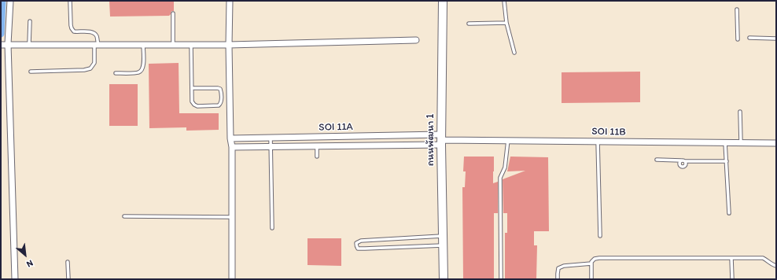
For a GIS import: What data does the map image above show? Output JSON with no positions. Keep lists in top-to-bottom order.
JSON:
{
  "streets": {
    "main road": ["ถนนพัฒนา 1"],
    "street": ["SOI 11A", "SOI 11B"]
  },
  "crossings": [
    ["SOI 11A", "SOI 11B"],
    ["SOI 11A", "ถนนพัฒนา 1"],
    ["SOI 11B", "ถนนพัฒนา 1"]
  ],
  "north": "bottom right"
}
